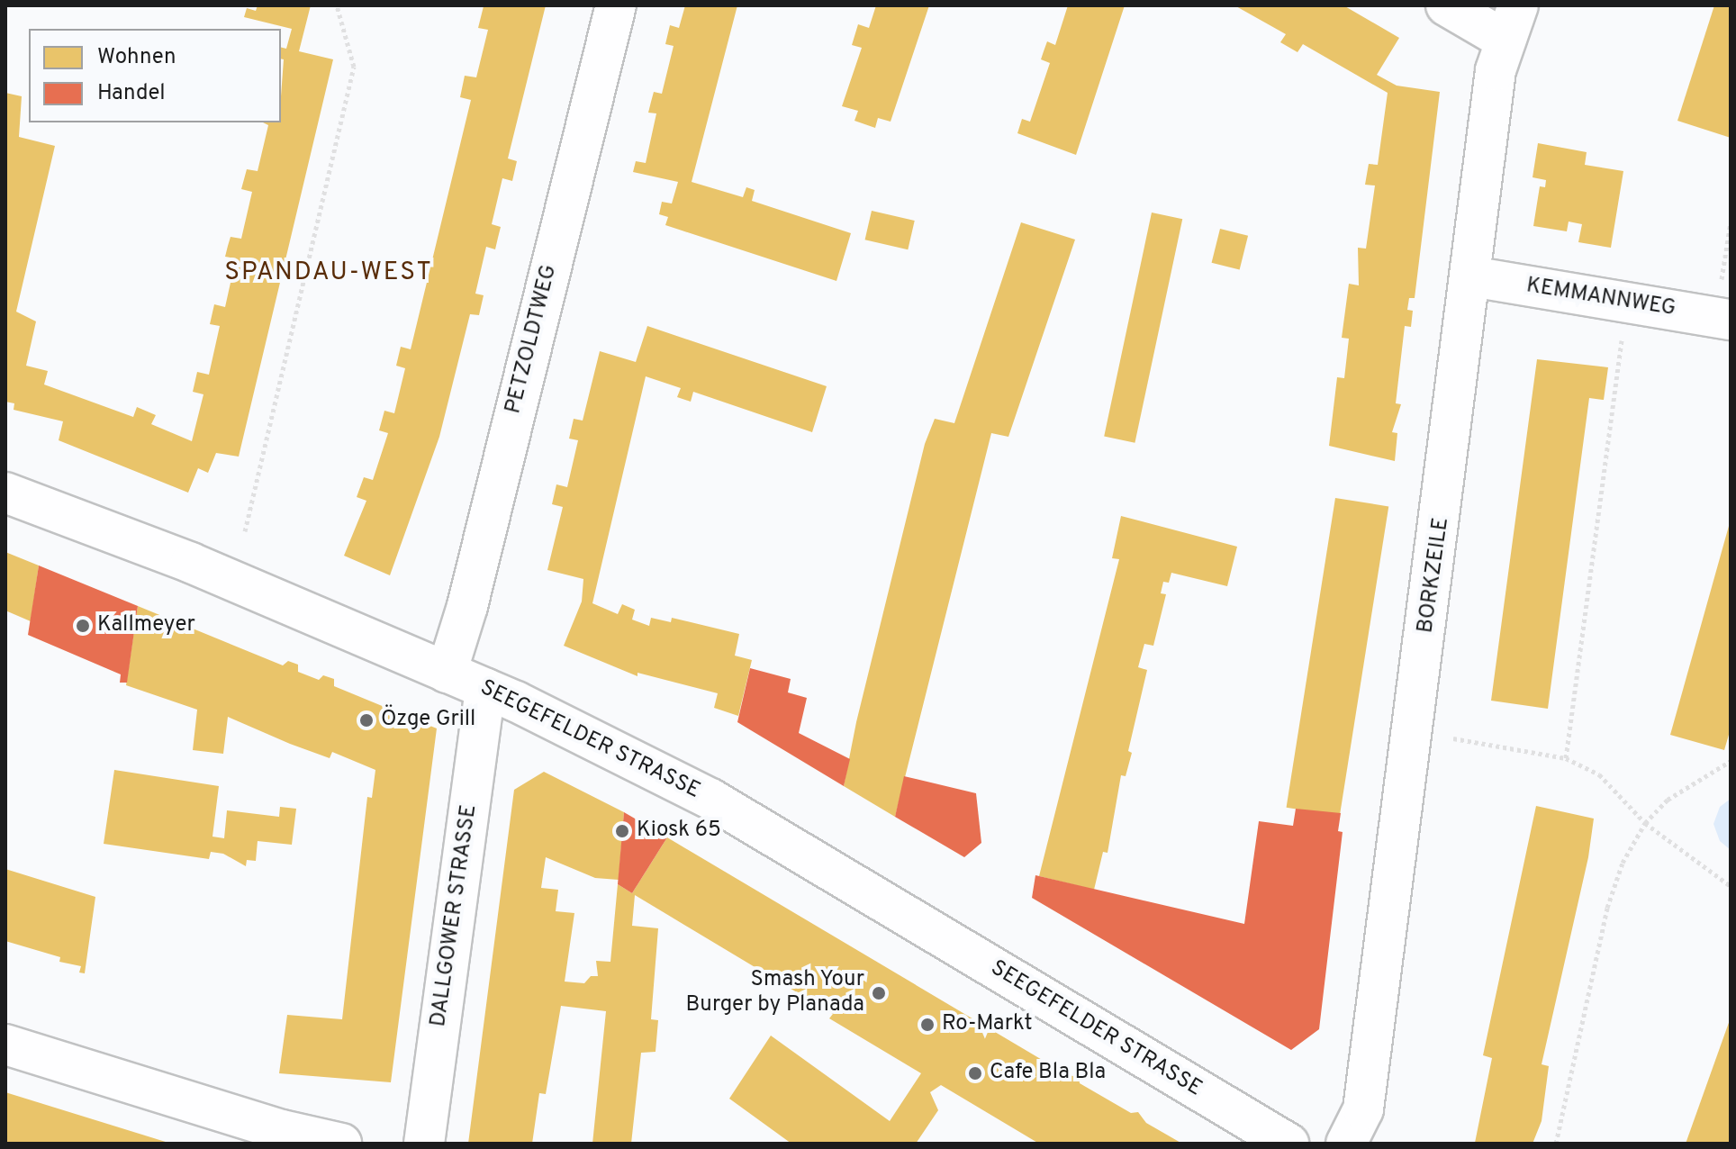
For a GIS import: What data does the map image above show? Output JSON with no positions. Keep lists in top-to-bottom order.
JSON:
{
  "streets": {
    "street": [
      "KEMMANNWEG",
      "PETZOLDTWEG",
      "BORKZEILE",
      "SEEGEFELDER STRASSE",
      "DALLGOWER STRASSE"
    ]
  },
  "crossings": [
    ["KEMMANNWEG", "BORKZEILE"],
    ["PETZOLDTWEG", "SEEGEFELDER STRASSE"],
    ["SEEGEFELDER STRASSE", "DALLGOWER STRASSE"]
  ],
  "districts": ["SPANDAU-WEST"],
  "places": [
    "Kallmeyer",
    "Özge Grill",
    "Kiosk 65",
    "Smash Your Burger by Planada",
    "Ro-Markt",
    "Cafe Bla Bla"
  ],
  "legend": ["Wohnen", "Handel"]
}
